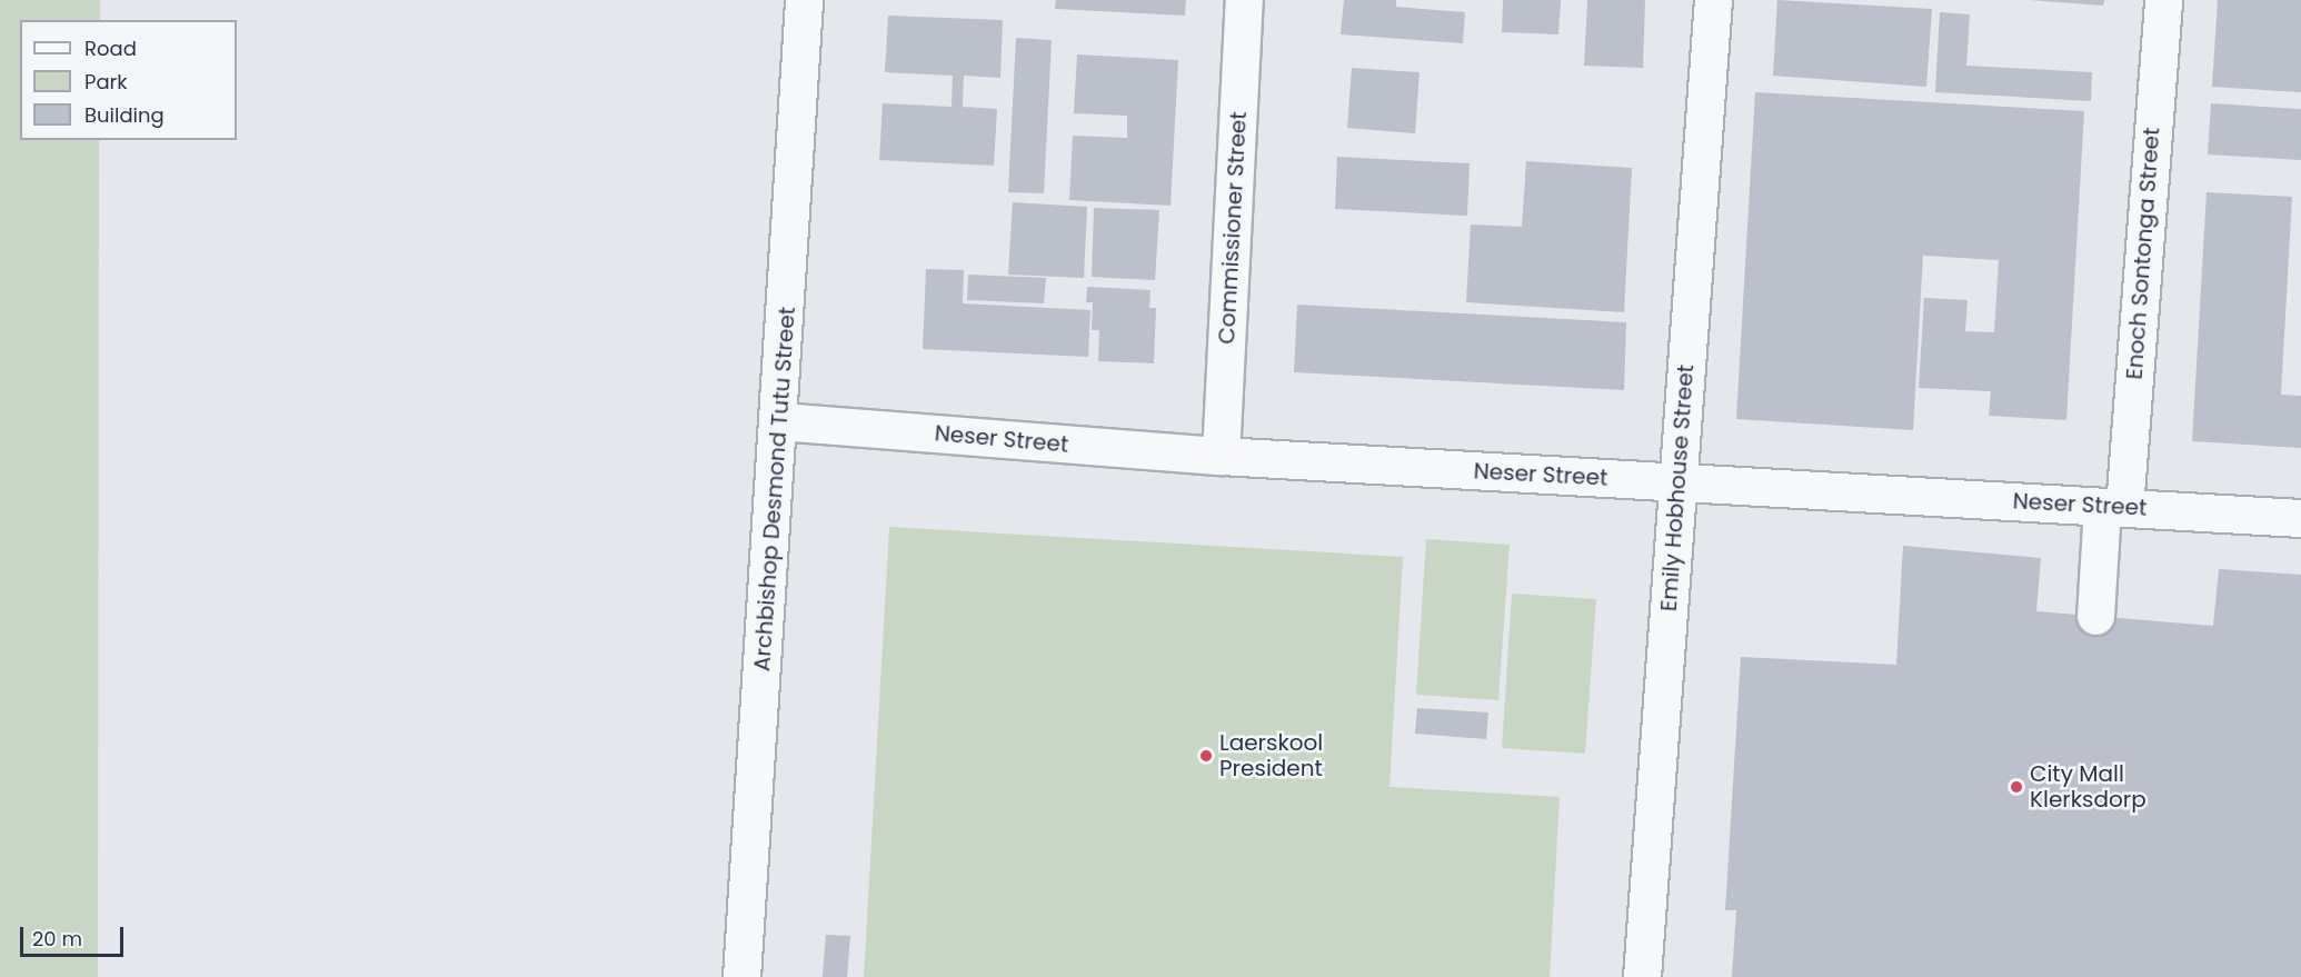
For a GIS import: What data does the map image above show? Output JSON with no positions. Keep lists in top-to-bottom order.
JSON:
{
  "streets": {
    "street": [
      "Commissioner Street",
      "Enoch Sontonga Street",
      "Neser Street",
      "Emily Hobhouse Street",
      "Archbishop Desmond Tutu Street"
    ]
  },
  "crossings": [
    ["Commissioner Street", "Neser Street"],
    ["Enoch Sontonga Street", "Neser Street"],
    ["Neser Street", "Emily Hobhouse Street"],
    ["Neser Street", "Archbishop Desmond Tutu Street"]
  ],
  "places": ["Laerskool President", "City Mall Klerksdorp"],
  "legend": ["Road", "Park", "Building"],
  "scale_bar": "20 m"
}
